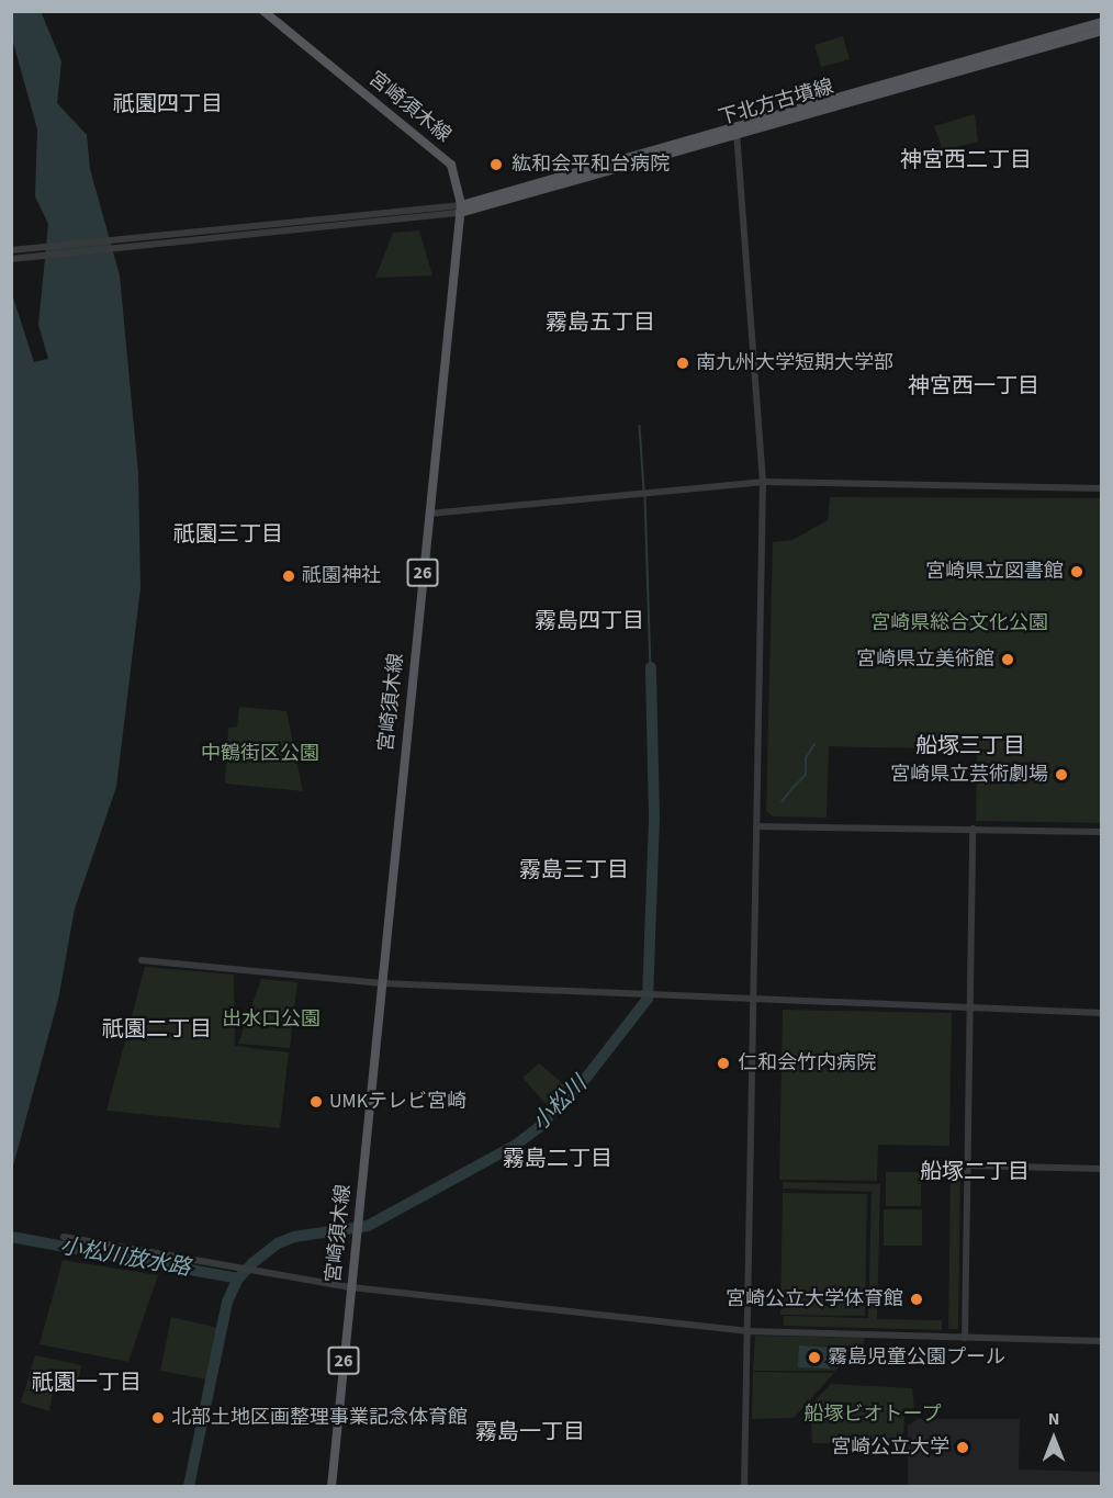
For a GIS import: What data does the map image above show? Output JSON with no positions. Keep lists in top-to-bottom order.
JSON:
{
  "streets": {
    "main road": ["下北方古墳線", "宮崎須木線", "26"]
  },
  "crossings": [
    ["下北方古墳線", "宮崎須木線"]
  ],
  "districts": [
    "祇園四丁目",
    "神宮西二丁目",
    "霧島五丁目",
    "神宮西一丁目",
    "祇園三丁目",
    "霧島四丁目",
    "船塚三丁目",
    "霧島三丁目",
    "祇園二丁目",
    "霧島二丁目",
    "船塚二丁目",
    "祇園一丁目",
    "霧島一丁目"
  ],
  "water": ["小松川", "小松川放水路"],
  "parks": [
    "宮崎県総合文化公園",
    "中鶴街区公園",
    "出水口公園",
    "船塚ビオトープ"
  ],
  "places": [
    "紘和会平和台病院",
    "南九州大学短期大学部",
    "宮崎県立図書館",
    "祇園神社",
    "宮崎県立美術館",
    "宮崎県立芸術劇場",
    "仁和会竹内病院",
    "UMKテレビ宮崎",
    "宮崎公立大学体育館",
    "霧島児童公園プール",
    "北部土地区画整理事業記念体育館",
    "宮崎公立大学"
  ],
  "north": "top"
}
